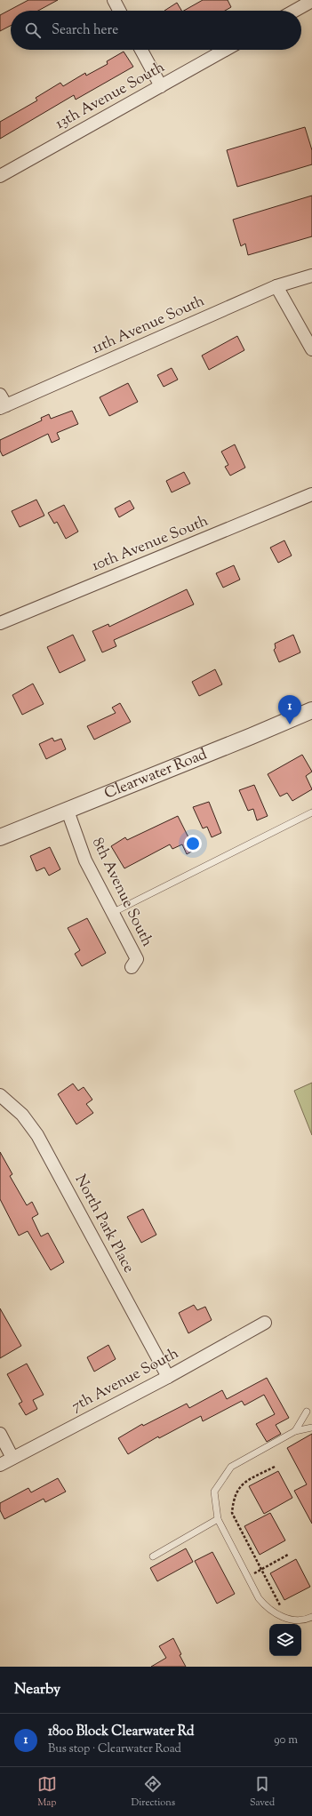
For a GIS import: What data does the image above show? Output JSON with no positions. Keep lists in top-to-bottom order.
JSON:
{
  "streets": {
    "street": [
      "13th Avenue South",
      "11th Avenue South",
      "10th Avenue South",
      "Clearwater Road",
      "8th Avenue South",
      "North Park Place",
      "7th Avenue South"
    ]
  },
  "crossings": [
    ["Clearwater Road", "8th Avenue South"],
    ["North Park Place", "7th Avenue South"]
  ],
  "page": {
    "search": "Search here",
    "pins": "1",
    "heading": "Nearby",
    "list": [
      {
        "mark": "1",
        "name": "1800 Block Clearwater Rd",
        "note": "Bus stop · Clearwater Road",
        "value": "90 m"
      }
    ],
    "nav": ["Map", "Directions", "Saved"]
  }
}
